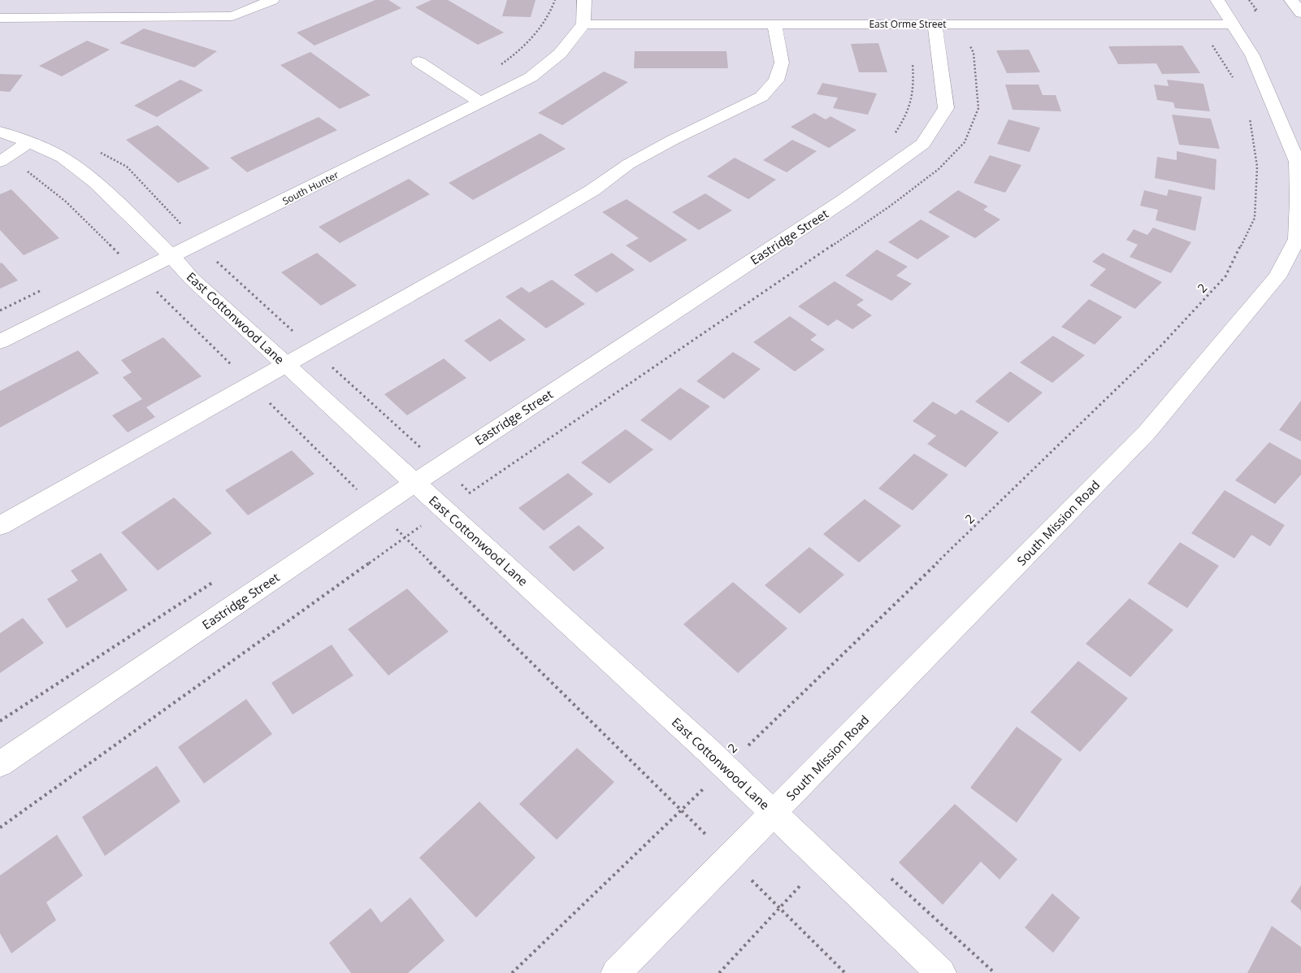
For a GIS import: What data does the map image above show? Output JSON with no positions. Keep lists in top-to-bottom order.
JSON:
{
  "streets": {
    "street": [
      "East Orme Street",
      "South Hunter",
      "Eastridge Street",
      "East Cottonwood Lane",
      "South Mission Road"
    ],
    "path": ["2"]
  },
  "crossings": [
    ["East Orme Street", "South Hunter"],
    ["East Orme Street", "Eastridge Street"],
    ["East Orme Street", "South Mission Road"],
    ["South Hunter", "East Cottonwood Lane"],
    ["Eastridge Street", "East Cottonwood Lane"],
    ["2", "East Cottonwood Lane"],
    ["East Cottonwood Lane", "South Mission Road"]
  ]
}
